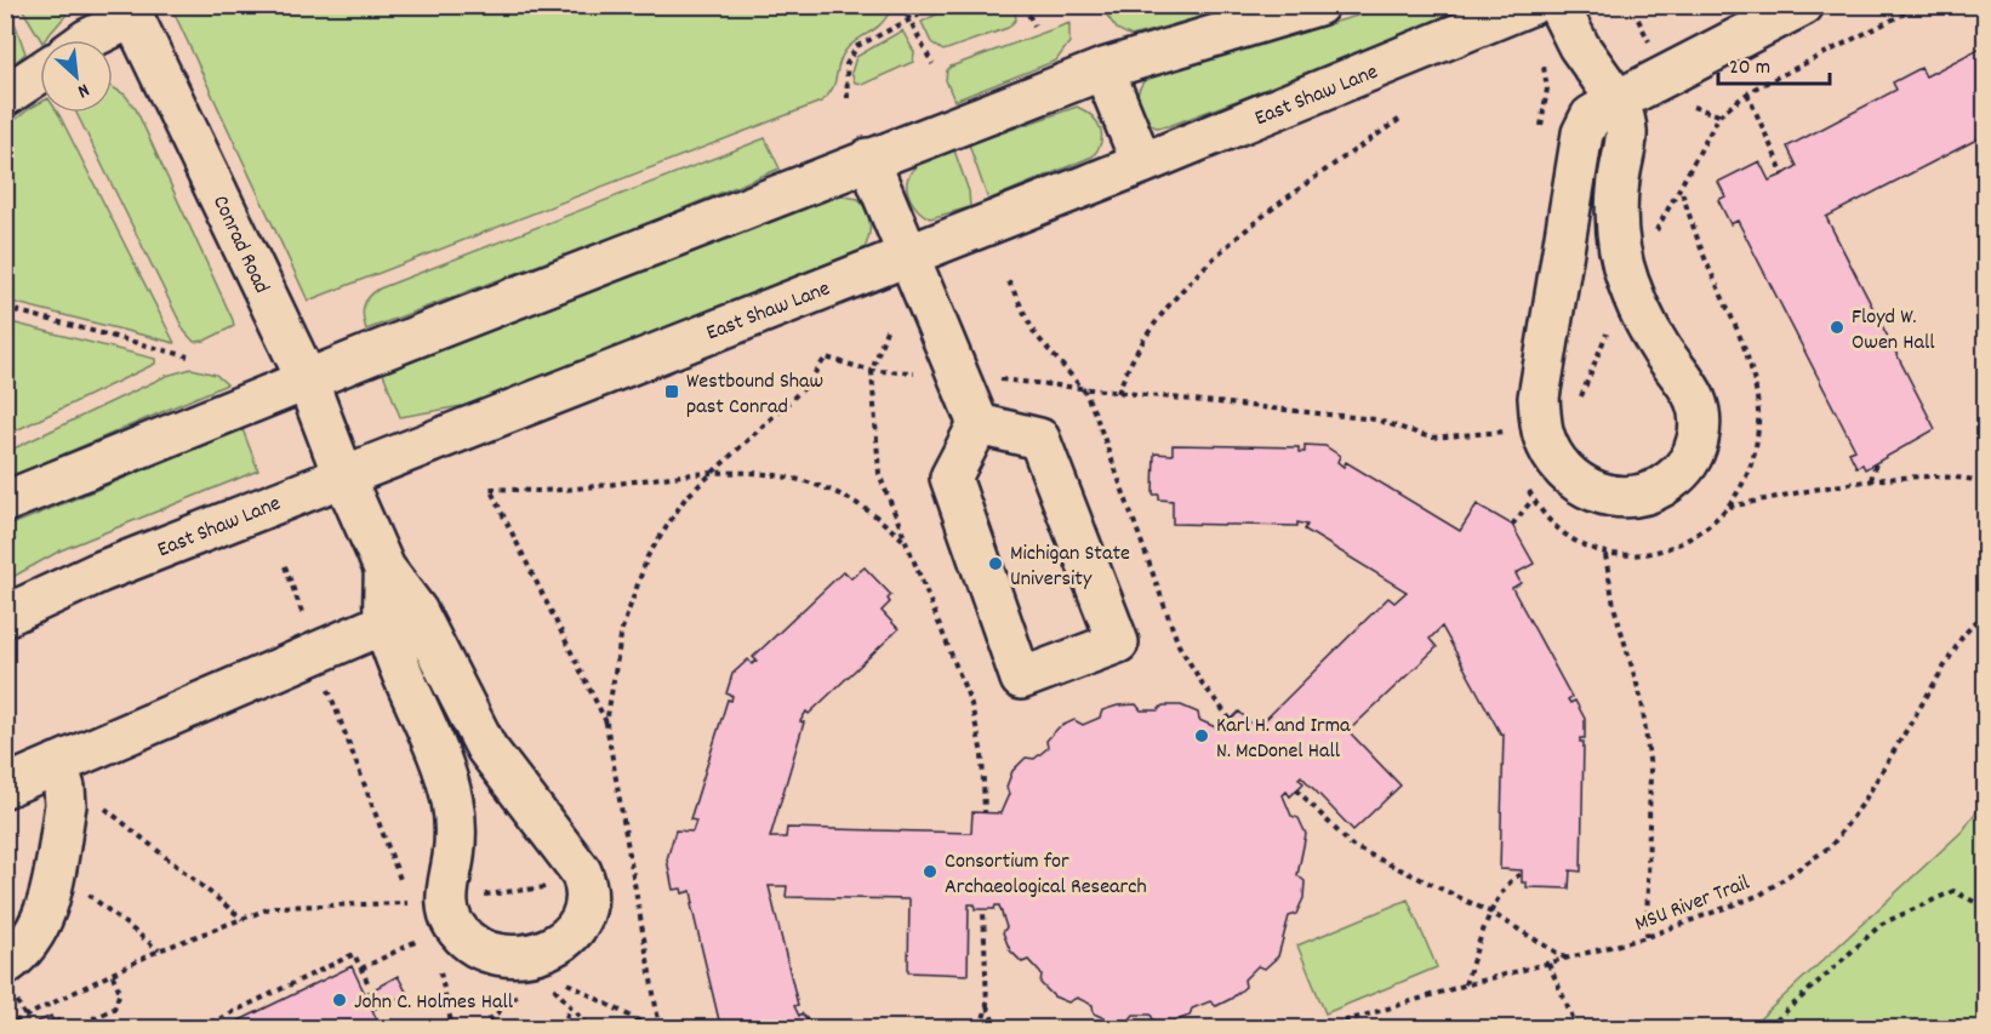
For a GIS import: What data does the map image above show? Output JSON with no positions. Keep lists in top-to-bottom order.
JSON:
{
  "streets": {
    "street": ["East Shaw Lane", "Conrad Road"],
    "path": ["MSU River Trail"]
  },
  "crossings": [
    ["East Shaw Lane", "Conrad Road"]
  ],
  "places": {
    "other": [
      "Floyd W. Owen Hall",
      "Michigan State University",
      "Karl H. and Irma N. McDonel Hall",
      "Consortium for Archaeological Research",
      "John C. Holmes Hall"
    ],
    "transit": ["Westbound Shaw past Conrad"]
  },
  "scale_bar": "20 m",
  "north": "bottom right"
}
